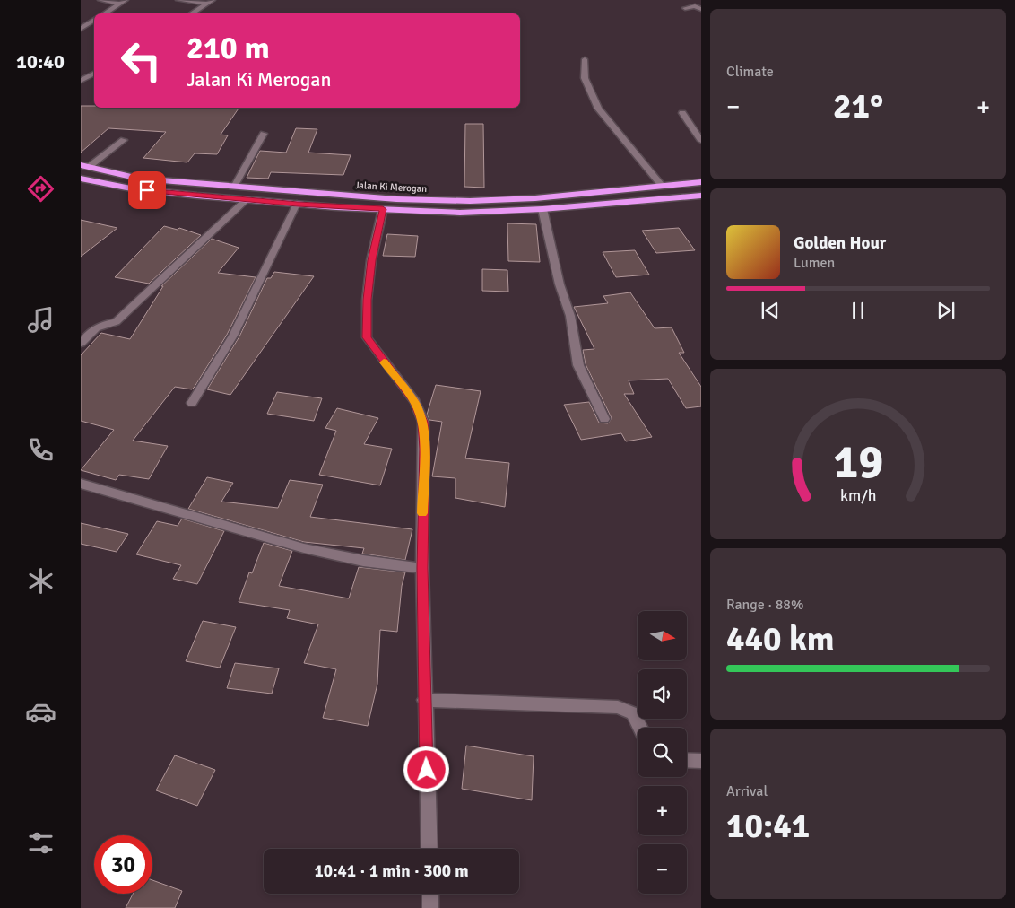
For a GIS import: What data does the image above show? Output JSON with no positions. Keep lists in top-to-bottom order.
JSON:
{
  "streets": {
    "highway": ["Jalan Ki Merogan"]
  },
  "north": "right",
  "page": {
    "tabs": "10:40",
    "tile": [
      "Climate",
      ["Range · 88%", "440 km"],
      ["Arrival", "10:41"]
    ],
    "turn": ["210 m", "Jalan Ki Merogan"],
    "heat": ["−", "21°", "+"],
    "song": ["Golden Hour", "Lumen"],
    "map_buttons": ["+", "−"],
    "limit": "30",
    "trip": "10:41 · 1 min · 300 m",
    "gauge": ["19", "km/h"]
  }
}
